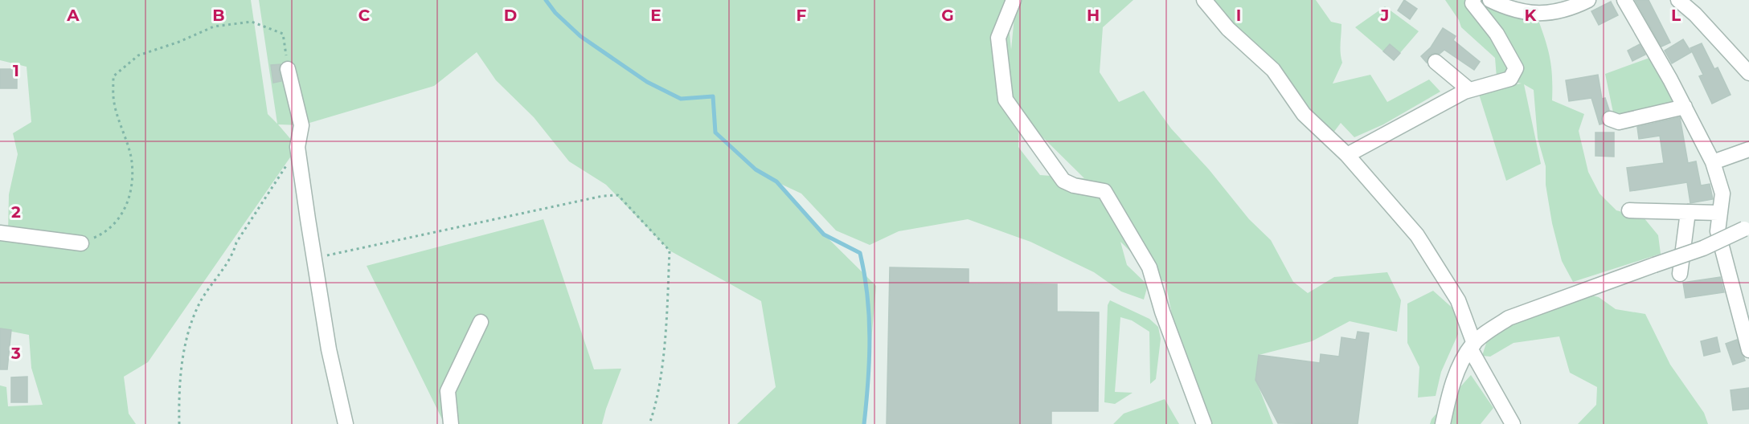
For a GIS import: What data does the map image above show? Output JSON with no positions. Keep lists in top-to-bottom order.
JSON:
{
  "grid": {
    "columns": [
      "A",
      "B",
      "C",
      "D",
      "E",
      "F",
      "G",
      "H",
      "I",
      "J",
      "K",
      "L"
    ],
    "rows": ["1", "2", "3"]
  }
}
